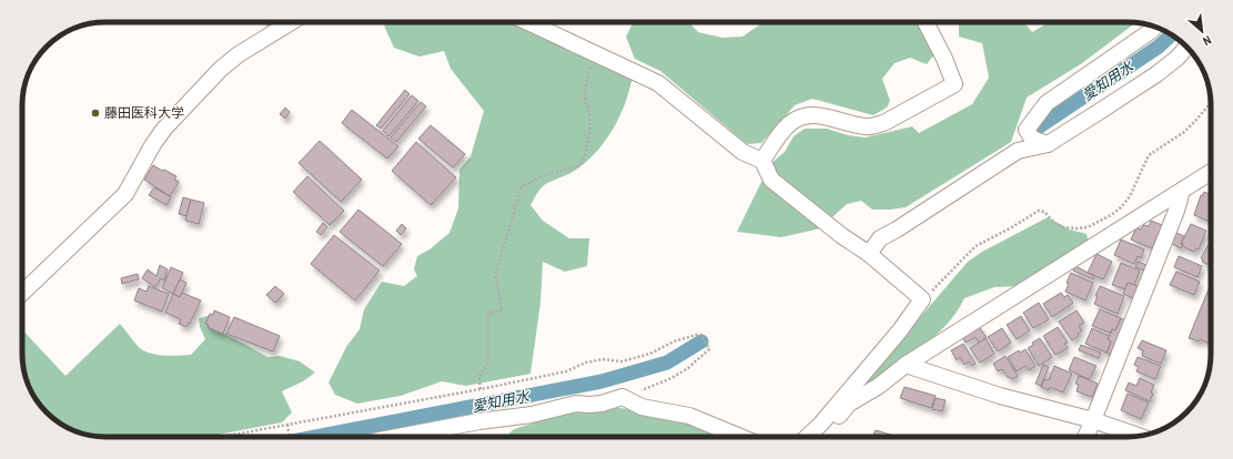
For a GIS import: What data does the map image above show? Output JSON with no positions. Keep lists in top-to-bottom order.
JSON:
{
  "water": ["愛知用水"],
  "places": ["藤田医科大学"],
  "north": "bottom right"
}
